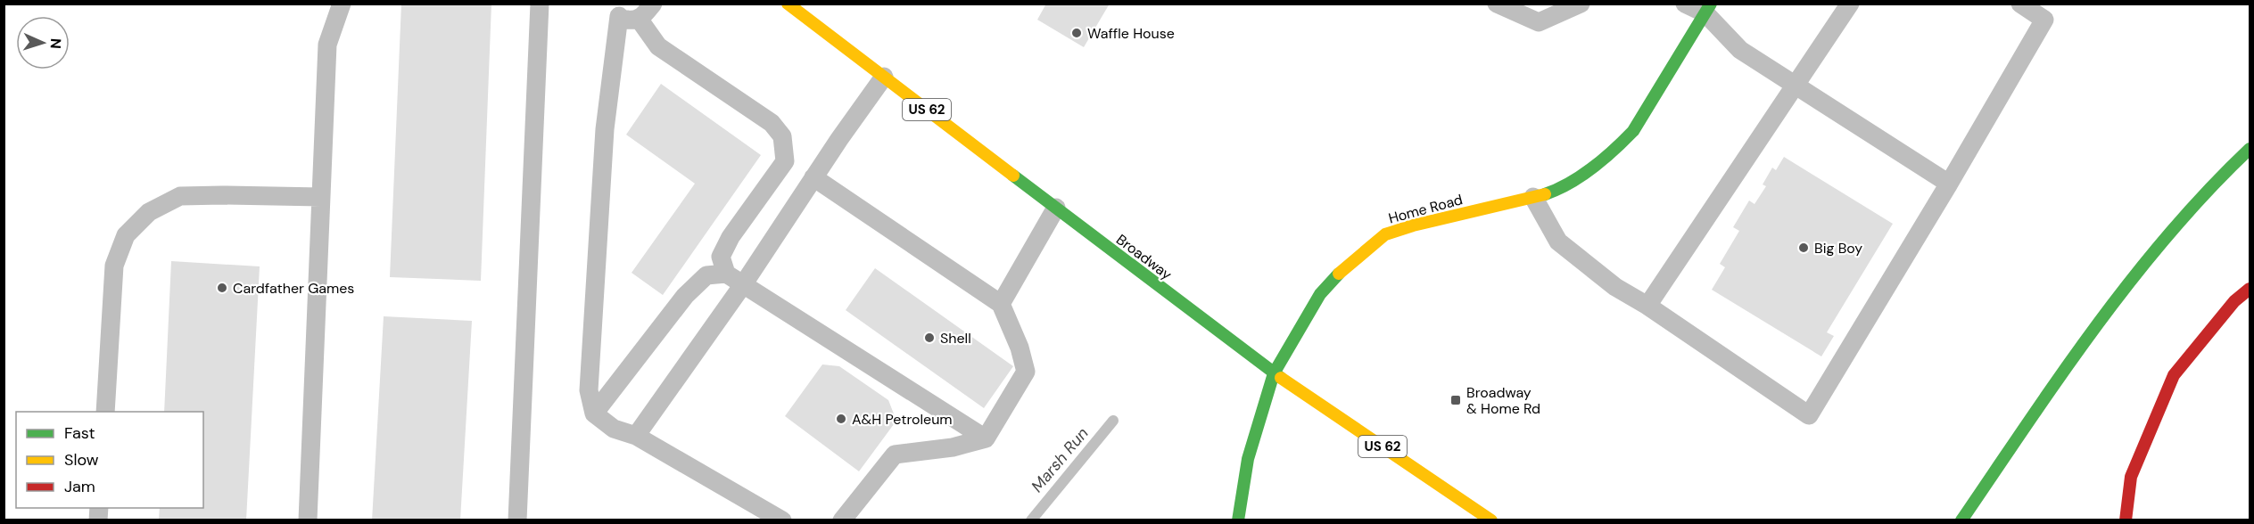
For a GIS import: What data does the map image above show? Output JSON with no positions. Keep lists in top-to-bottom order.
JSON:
{
  "streets": {
    "main road": ["US 62", "Home Road", "Broadway"]
  },
  "crossings": [
    ["Home Road", "Broadway"]
  ],
  "water": ["Marsh Run"],
  "places": {
    "other": [
      "Waffle House",
      "Big Boy",
      "Cardfather Games",
      "Shell",
      "A&H Petroleum"
    ],
    "transit": ["Broadway & Home Rd"]
  },
  "legend": ["Fast", "Slow", "Jam"],
  "north": "right"
}
